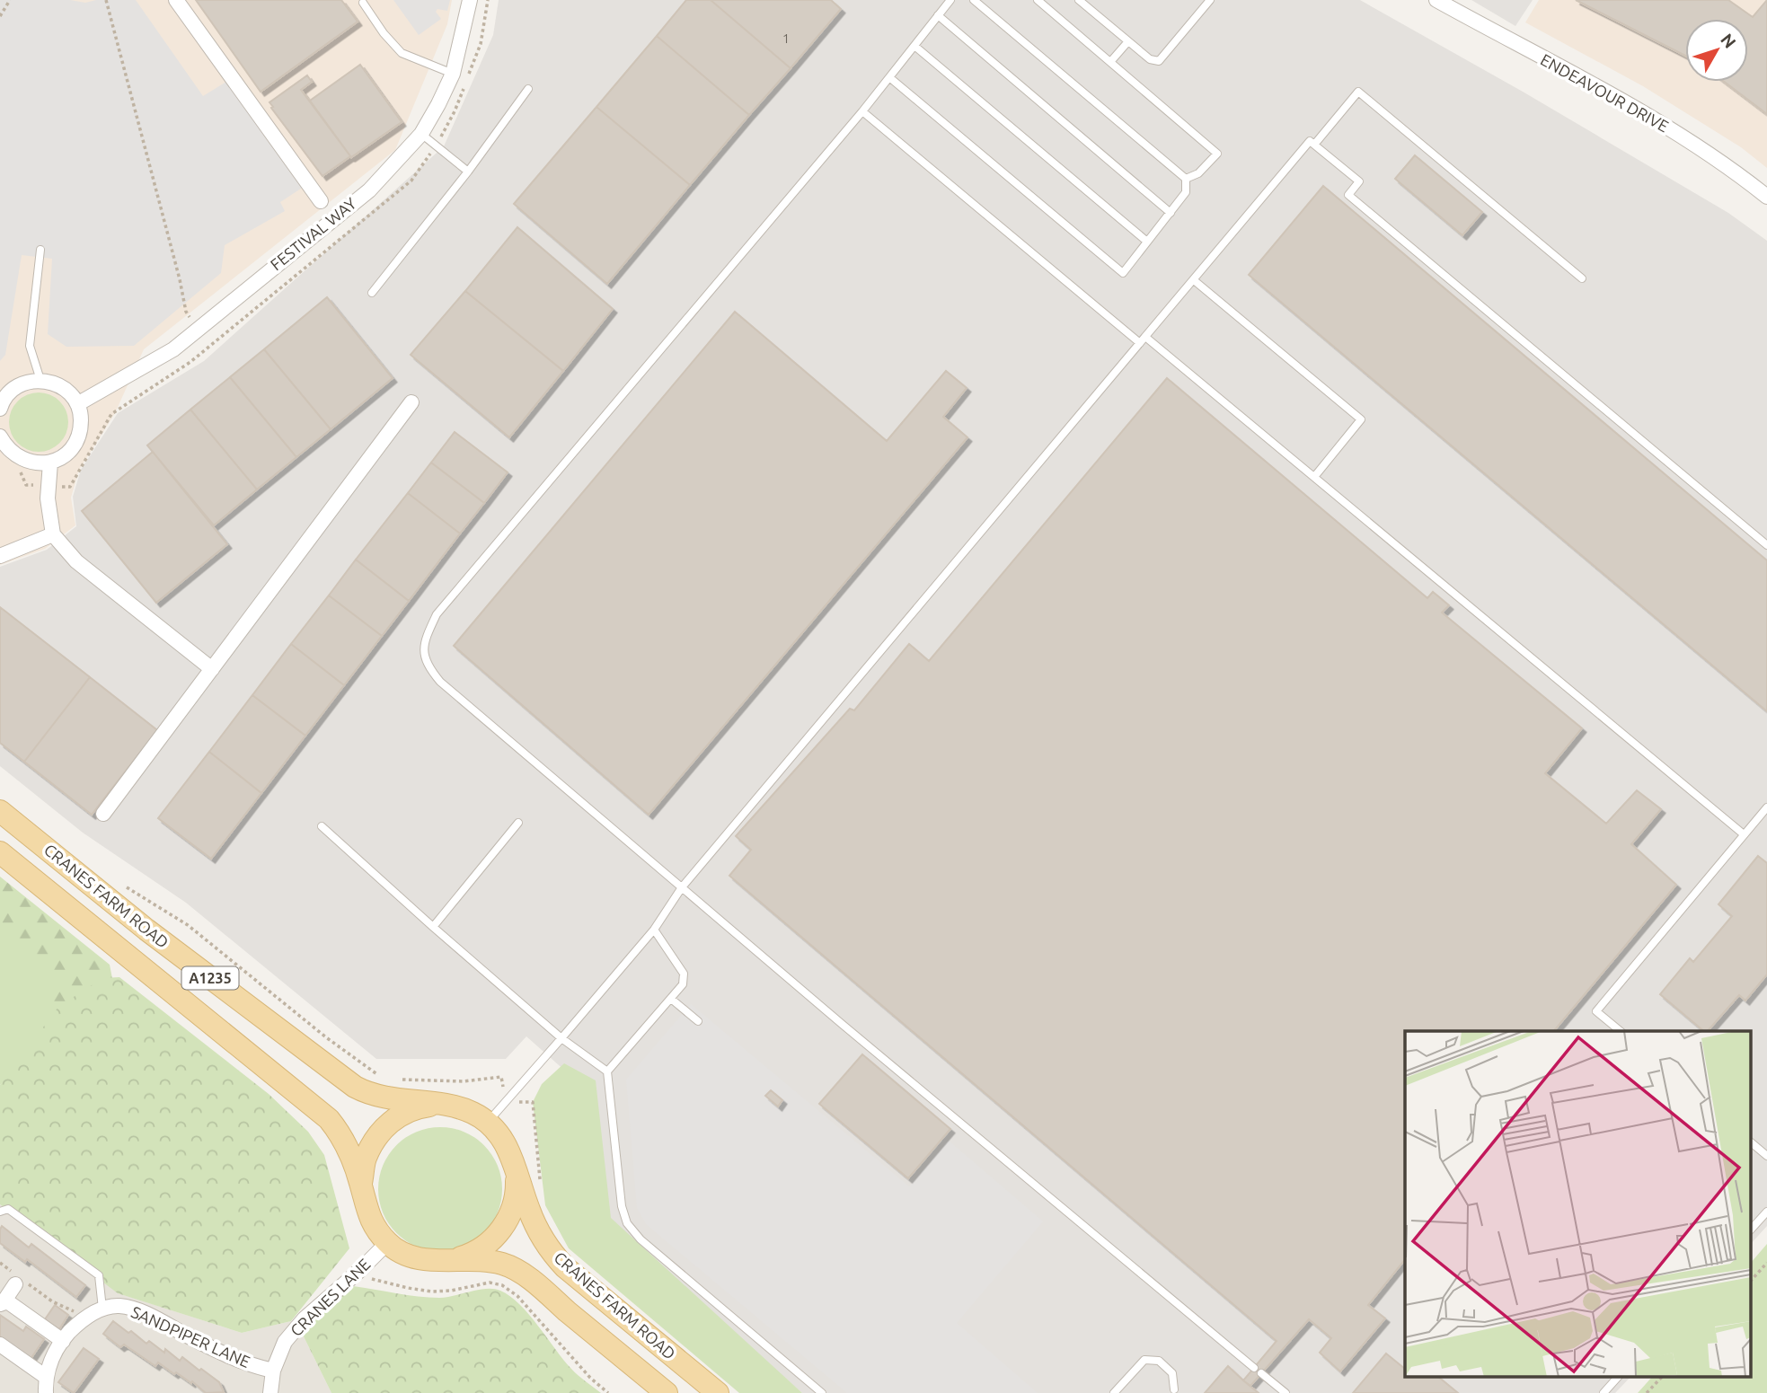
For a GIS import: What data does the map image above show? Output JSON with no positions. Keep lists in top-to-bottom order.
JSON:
{
  "streets": {
    "main road": ["CRANES FARM ROAD", "A1235"],
    "street": [
      "ENDEAVOUR DRIVE",
      "FESTIVAL WAY",
      "CRANES LANE",
      "SANDPIPER LANE"
    ]
  },
  "crossings": [
    ["CRANES FARM ROAD", "CRANES LANE"],
    ["CRANES LANE", "SANDPIPER LANE"]
  ],
  "house_numbers": ["1"],
  "north": "top right"
}
